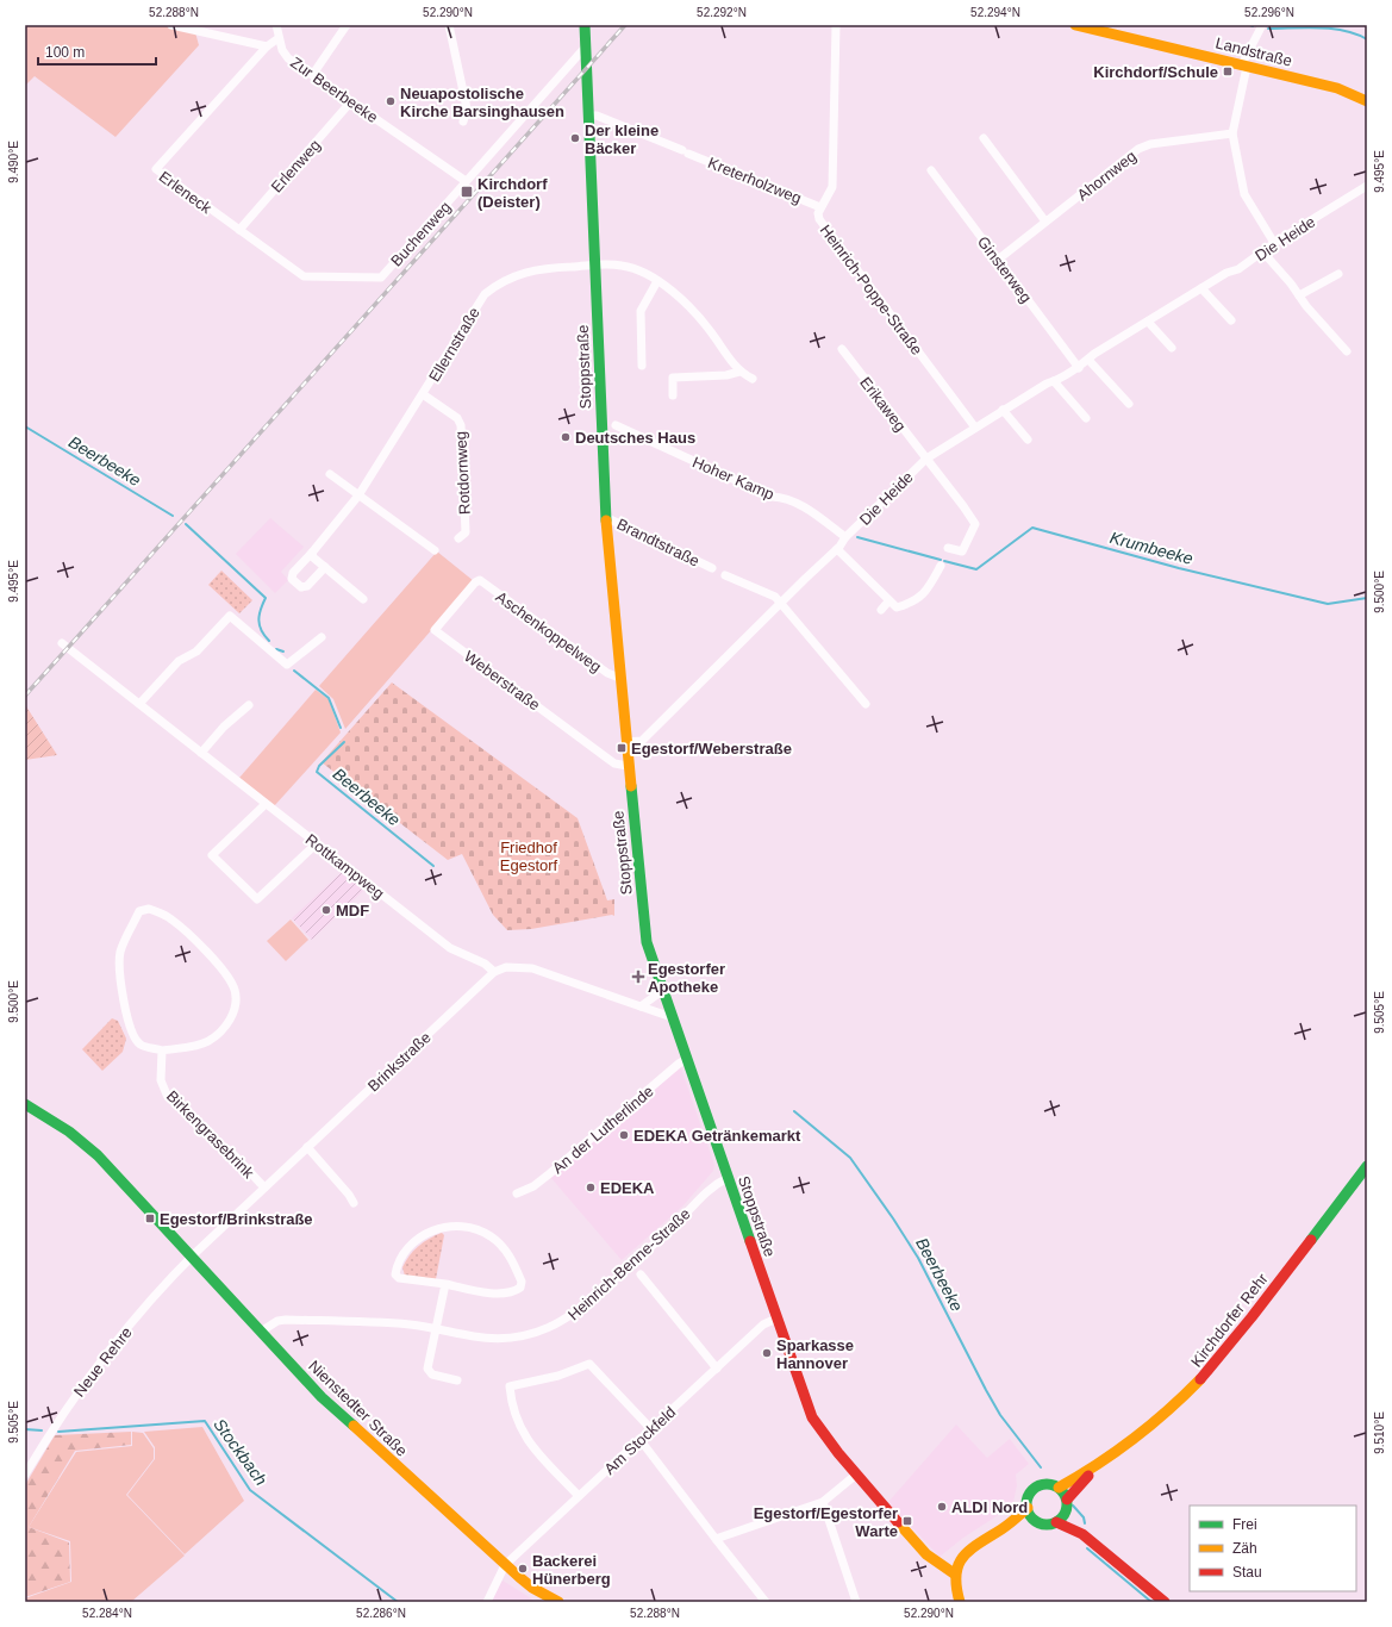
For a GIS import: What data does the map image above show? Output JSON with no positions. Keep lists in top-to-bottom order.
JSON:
{
  "streets": {
    "main road": [
      "Landstraße",
      "Stoppstraße",
      "Kirchdorfer Rehr",
      "Nienstedter Straße"
    ],
    "street": [
      "Zur Beerbeeke",
      "Erlenweg",
      "Ahornweg",
      "Kreterholzweg",
      "Erleneck",
      "Buchenweg",
      "Die Heide",
      "Ginsterweg",
      "Heinrich-Poppe-Straße",
      "Ellernstraße",
      "Erikaweg",
      "Rotdornweg",
      "Hoher Kamp",
      "Brandtstraße",
      "Aschenkoppelweg",
      "Weberstraße",
      "Rottkampweg",
      "Brinkstraße",
      "An der Lutherlinde",
      "Birkengrasebrink",
      "Heinrich-Benne-Straße",
      "Neue Rehre",
      "Am Stockfeld"
    ]
  },
  "crossings": [
    ["Zur Beerbeeke", "Erlenweg"],
    ["Zur Beerbeeke", "Buchenweg"],
    ["Erlenweg", "Erleneck"],
    ["Ahornweg", "Ginsterweg"],
    ["Kreterholzweg", "Heinrich-Poppe-Straße"],
    ["Kreterholzweg", "Stoppstraße"],
    ["Erleneck", "Buchenweg"],
    ["Buchenweg", "Stoppstraße"],
    ["Die Heide", "Ginsterweg"],
    ["Die Heide", "Heinrich-Poppe-Straße"],
    ["Die Heide", "Stoppstraße"],
    ["Die Heide", "Erikaweg"],
    ["Die Heide", "Hoher Kamp"],
    ["Ellernstraße", "Stoppstraße"],
    ["Ellernstraße", "Rotdornweg"],
    ["Stoppstraße", "Brandtstraße"],
    ["Stoppstraße", "Aschenkoppelweg"],
    ["Stoppstraße", "Weberstraße"],
    ["Stoppstraße", "An der Lutherlinde"],
    ["Stoppstraße", "Heinrich-Benne-Straße"],
    ["Stoppstraße", "Am Stockfeld"],
    ["Aschenkoppelweg", "Weberstraße"],
    ["Rottkampweg", "Brinkstraße"],
    ["Brinkstraße", "Birkengrasebrink"],
    ["Brinkstraße", "Neue Rehre"],
    ["Brinkstraße", "Nienstedter Straße"],
    ["Heinrich-Benne-Straße", "Nienstedter Straße"],
    ["Neue Rehre", "Nienstedter Straße"],
    ["Nienstedter Straße", "Am Stockfeld"]
  ],
  "water": ["Beerbeeke", "Krumbeeke", "Stockbach"],
  "parks": ["Friedhof Egestorf"],
  "places": {
    "transit": [
      "Kirchdorf/Schule",
      "Kirchdorf (Deister)",
      "Egestorf/Weberstraße",
      "Egestorf/Brinkstraße",
      "Egestorf/Egestorfer Warte"
    ],
    "other": [
      "Neuapostolische Kirche Barsinghausen",
      "Der kleine Bäcker",
      "Deutsches Haus",
      "MDF",
      "EDEKA Getränkemarkt",
      "EDEKA",
      "Sparkasse Hannover",
      "ALDI Nord",
      "Backerei Hünerberg"
    ],
    "health": ["Egestorfer Apotheke"]
  },
  "legend": ["Frei", "Zäh", "Stau"],
  "scale_bar": "100 m",
  "coordinates": [
    "52.288°N",
    "52.290°N",
    "52.292°N",
    "52.294°N",
    "52.296°N",
    "9.490°E",
    "9.495°E",
    "9.500°E",
    "9.505°E",
    "9.510°E",
    "52.284°N",
    "52.286°N"
  ]
}
